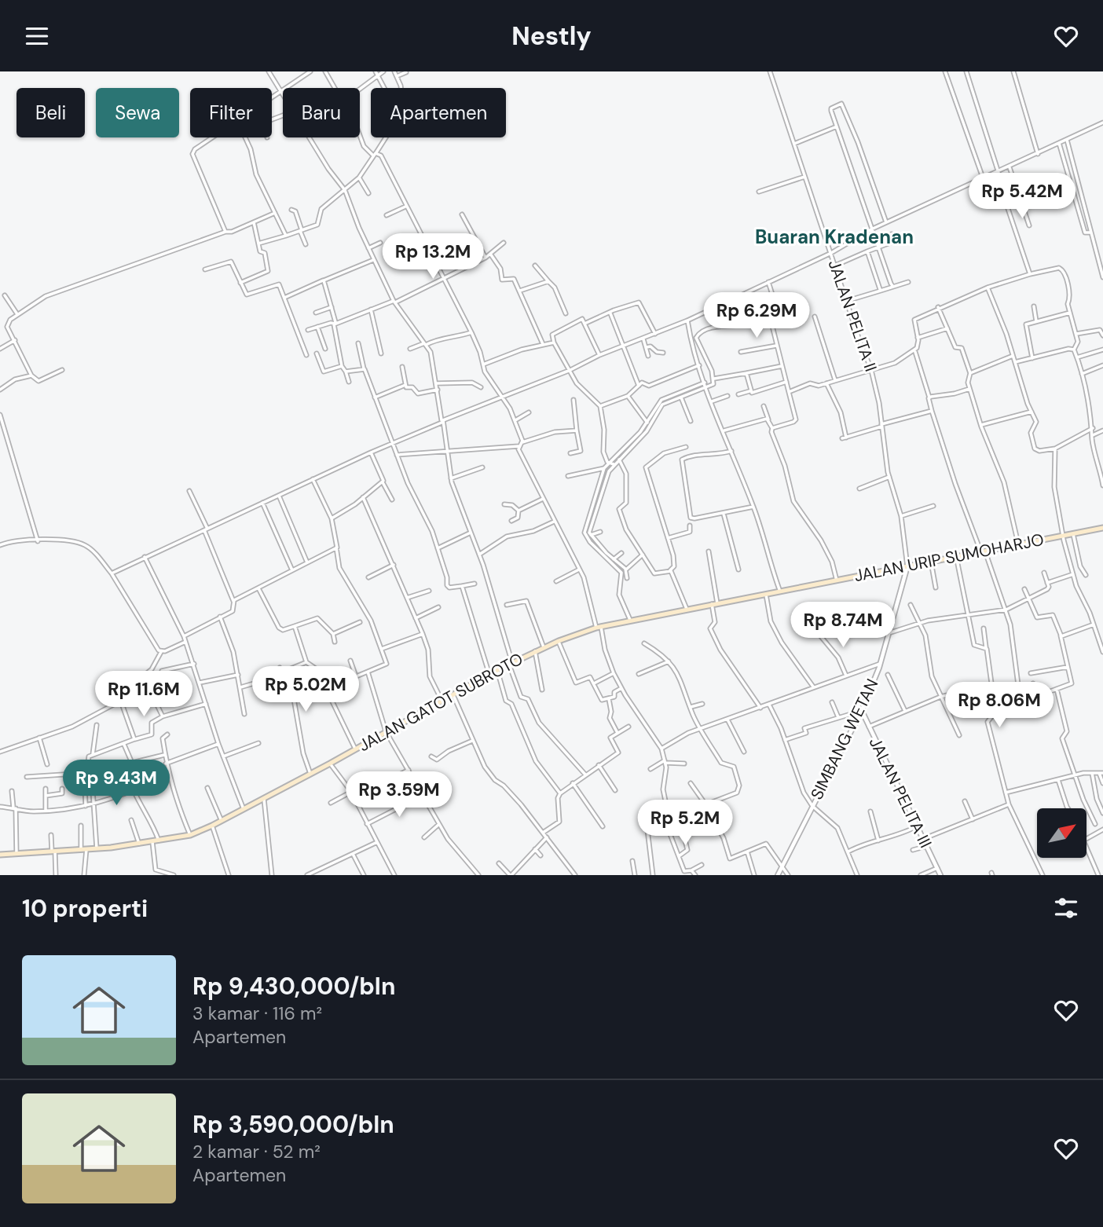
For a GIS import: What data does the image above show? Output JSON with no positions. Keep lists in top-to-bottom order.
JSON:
{
  "streets": {
    "main road": ["JALAN URIP SUMOHARJO", "JALAN GATOT SUBROTO"],
    "street": ["JALAN PELITA II", "SIMBANG WETAN", "JALAN PELITA III"]
  },
  "crossings": [
    ["JALAN PELITA II", "JALAN URIP SUMOHARJO"],
    ["JALAN PELITA II", "SIMBANG WETAN"],
    ["JALAN URIP SUMOHARJO", "JALAN GATOT SUBROTO"],
    ["JALAN URIP SUMOHARJO", "SIMBANG WETAN"],
    ["SIMBANG WETAN", "JALAN PELITA III"]
  ],
  "districts": ["Buaran Kradenan"],
  "north": "top right",
  "page": {
    "header": "Nestly",
    "chip": [
      "Beli",
      "Sewa",
      "Filter",
      "Baru",
      "Apartemen"
    ],
    "price": [
      "Rp 5.42M",
      "Rp 13.2M",
      "Rp 6.29M",
      "Rp 8.74M",
      "Rp 5.02M",
      "Rp 11.6M",
      "Rp 8.06M",
      "Rp 9.43M",
      "Rp 3.59M",
      "Rp 5.2M"
    ],
    "heading": "10 properti",
    "list": [
      {
        "name": "Rp 9,430,000/bln",
        "note": "3 kamar · 116 m² · Apartemen"
      },
      {
        "name": "Rp 3,590,000/bln",
        "note": "2 kamar · 52 m² · Apartemen"
      }
    ]
  }
}
